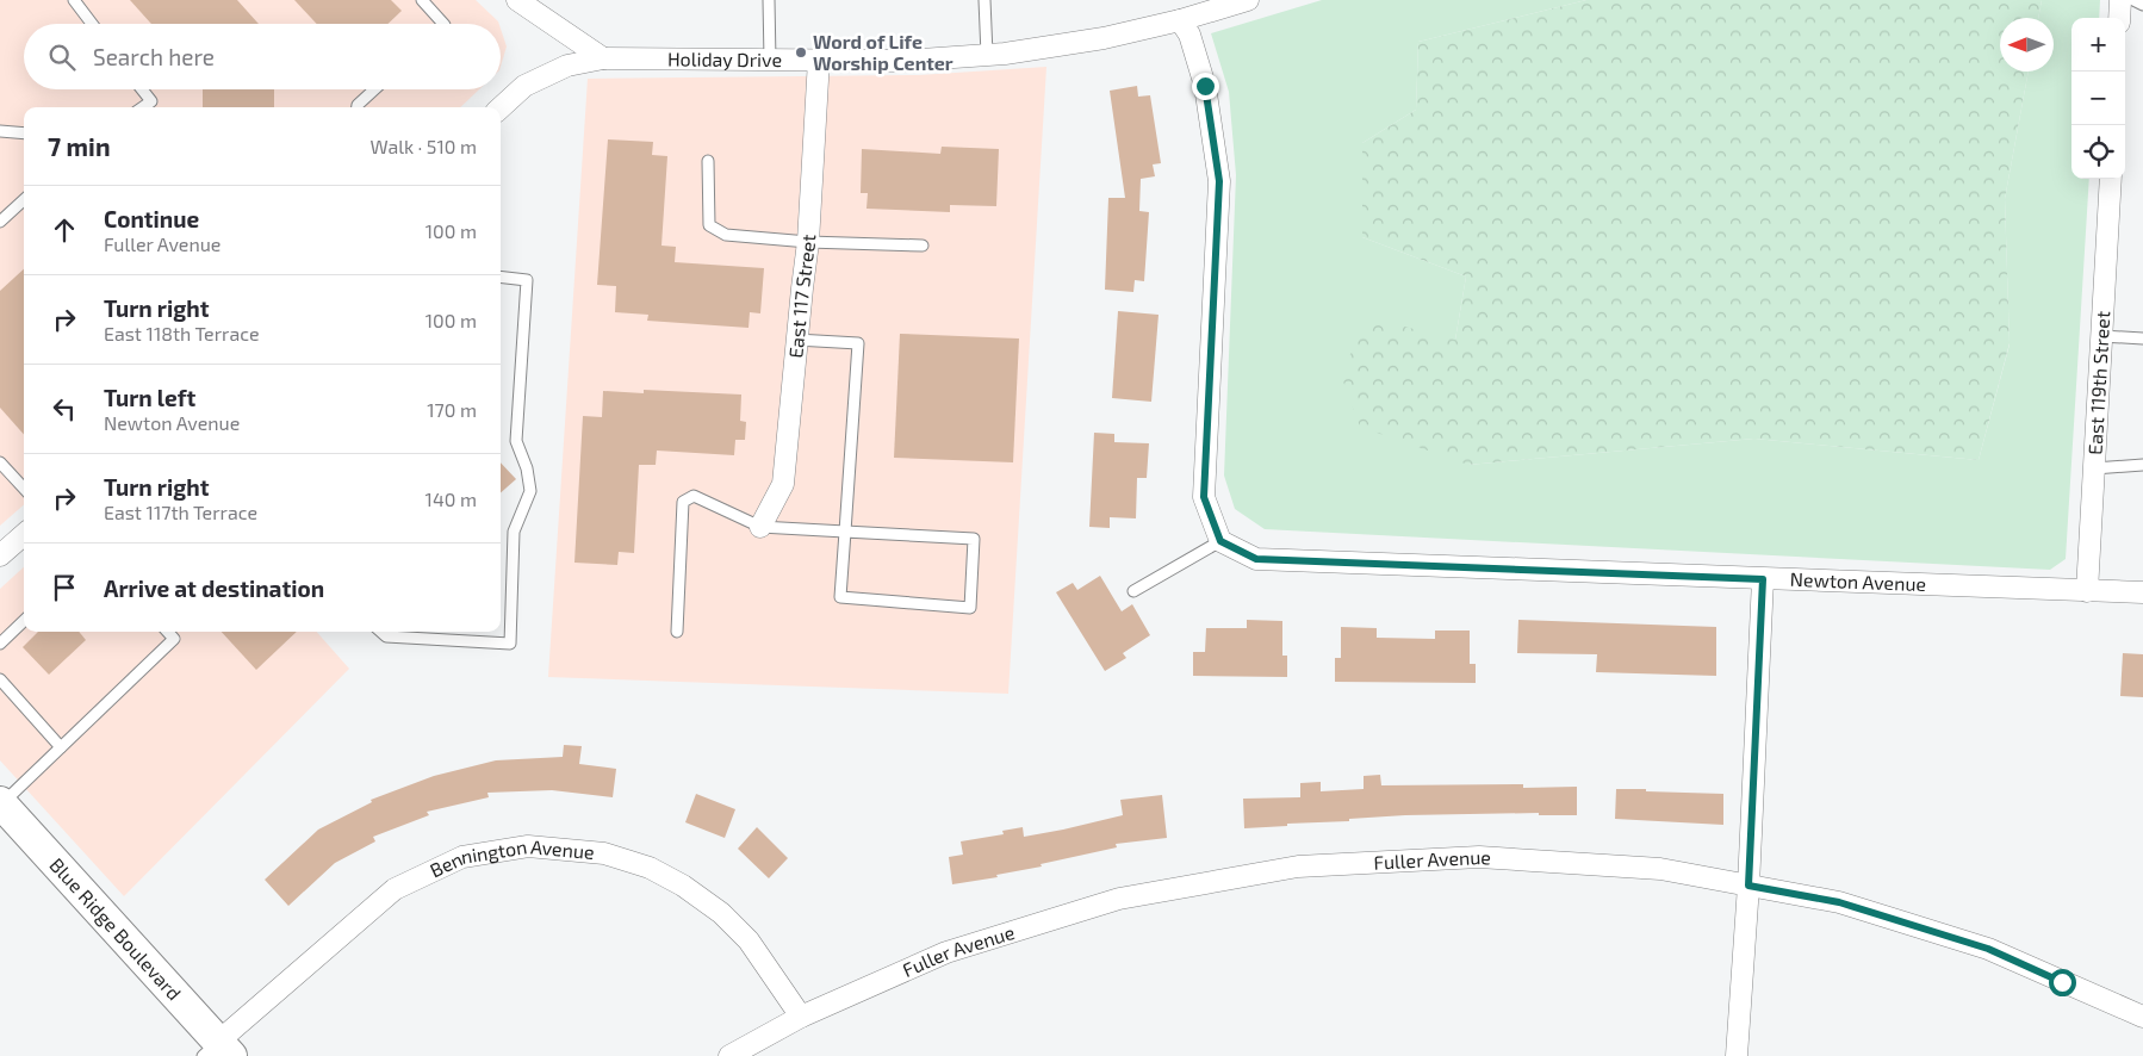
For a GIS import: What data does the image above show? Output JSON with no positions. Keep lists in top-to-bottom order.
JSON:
{
  "streets": {
    "main road": ["Blue Ridge Boulevard"],
    "street": [
      "Holiday Drive",
      "East 117 Street",
      "East 119th Street",
      "Newton Avenue",
      "Fuller Avenue",
      "Bennington Avenue"
    ]
  },
  "crossings": [
    ["Holiday Drive", "East 117 Street"],
    ["East 119th Street", "Newton Avenue"],
    ["Fuller Avenue", "Bennington Avenue"],
    ["Bennington Avenue", "Blue Ridge Boulevard"]
  ],
  "places": ["Word of Life Worship Center"],
  "north": "left",
  "page": {
    "map_buttons": ["+", "−"],
    "search": "Search here",
    "heading": ["7 min", "Walk · 510 m"],
    "list": [
      ["Continue", "Fuller Avenue", "100 m"],
      ["Turn right", "East 118th Terrace", "100 m"],
      ["Turn left", "Newton Avenue", "170 m"],
      ["Turn right", "East 117th Terrace", "140 m"],
      "Arrive at destination"
    ]
  }
}
